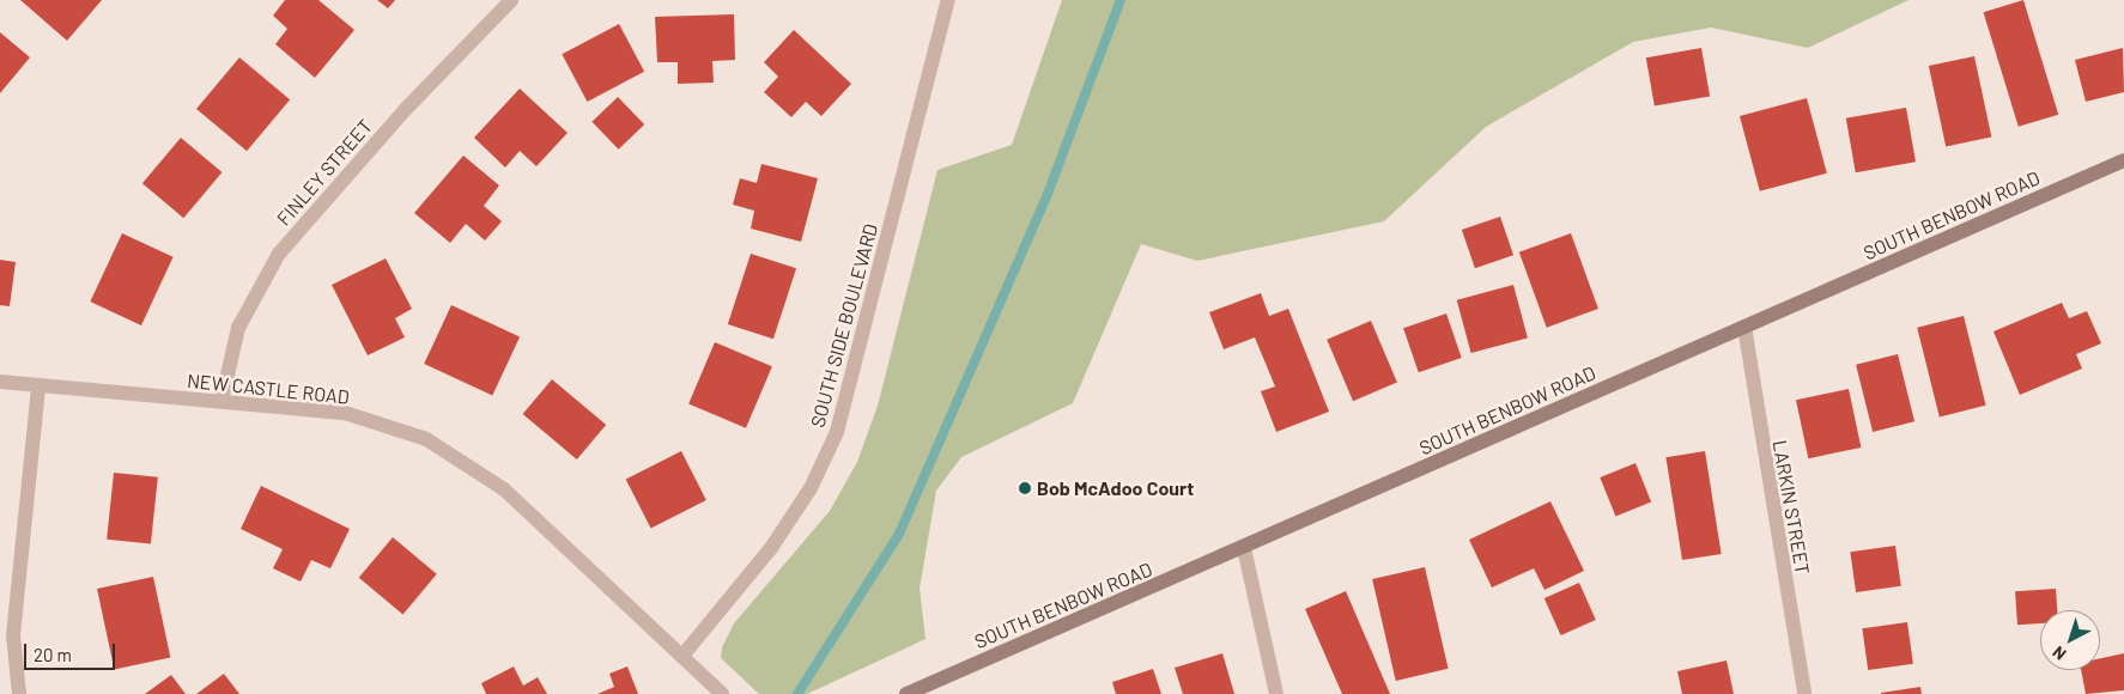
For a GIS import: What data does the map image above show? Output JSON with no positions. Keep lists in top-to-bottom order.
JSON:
{
  "streets": {
    "main road": ["SOUTH BENBOW ROAD"],
    "street": [
      "FINLEY STREET",
      "SOUTH SIDE BOULEVARD",
      "NEW CASTLE ROAD",
      "LARKIN STREET"
    ]
  },
  "crossings": [
    ["FINLEY STREET", "NEW CASTLE ROAD"],
    ["SOUTH BENBOW ROAD", "LARKIN STREET"],
    ["SOUTH SIDE BOULEVARD", "NEW CASTLE ROAD"]
  ],
  "places": ["Bob McAdoo Court"],
  "scale_bar": "20 m",
  "north": "bottom left"
}
